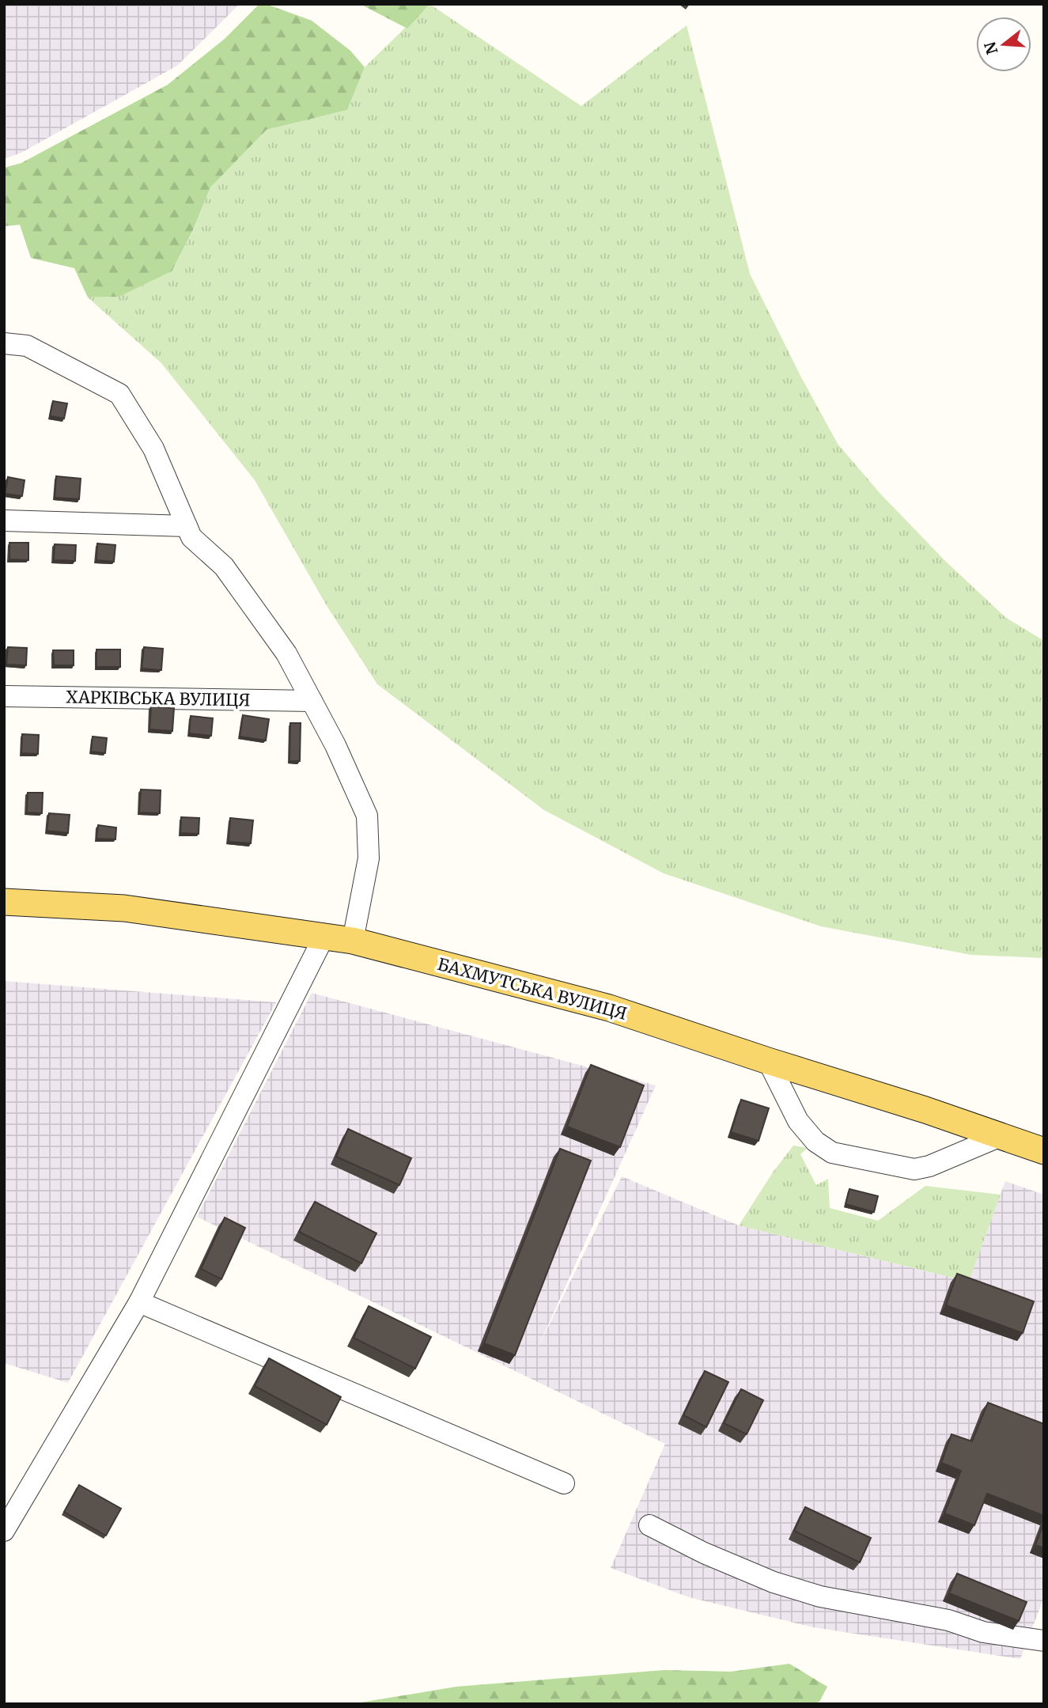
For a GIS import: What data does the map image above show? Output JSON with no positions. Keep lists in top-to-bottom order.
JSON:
{
  "streets": {
    "main road": ["БАХМУТСЬКА ВУЛИЦЯ"],
    "street": ["ХАРКІВСЬКА ВУЛИЦЯ"]
  },
  "north": "left"
}
